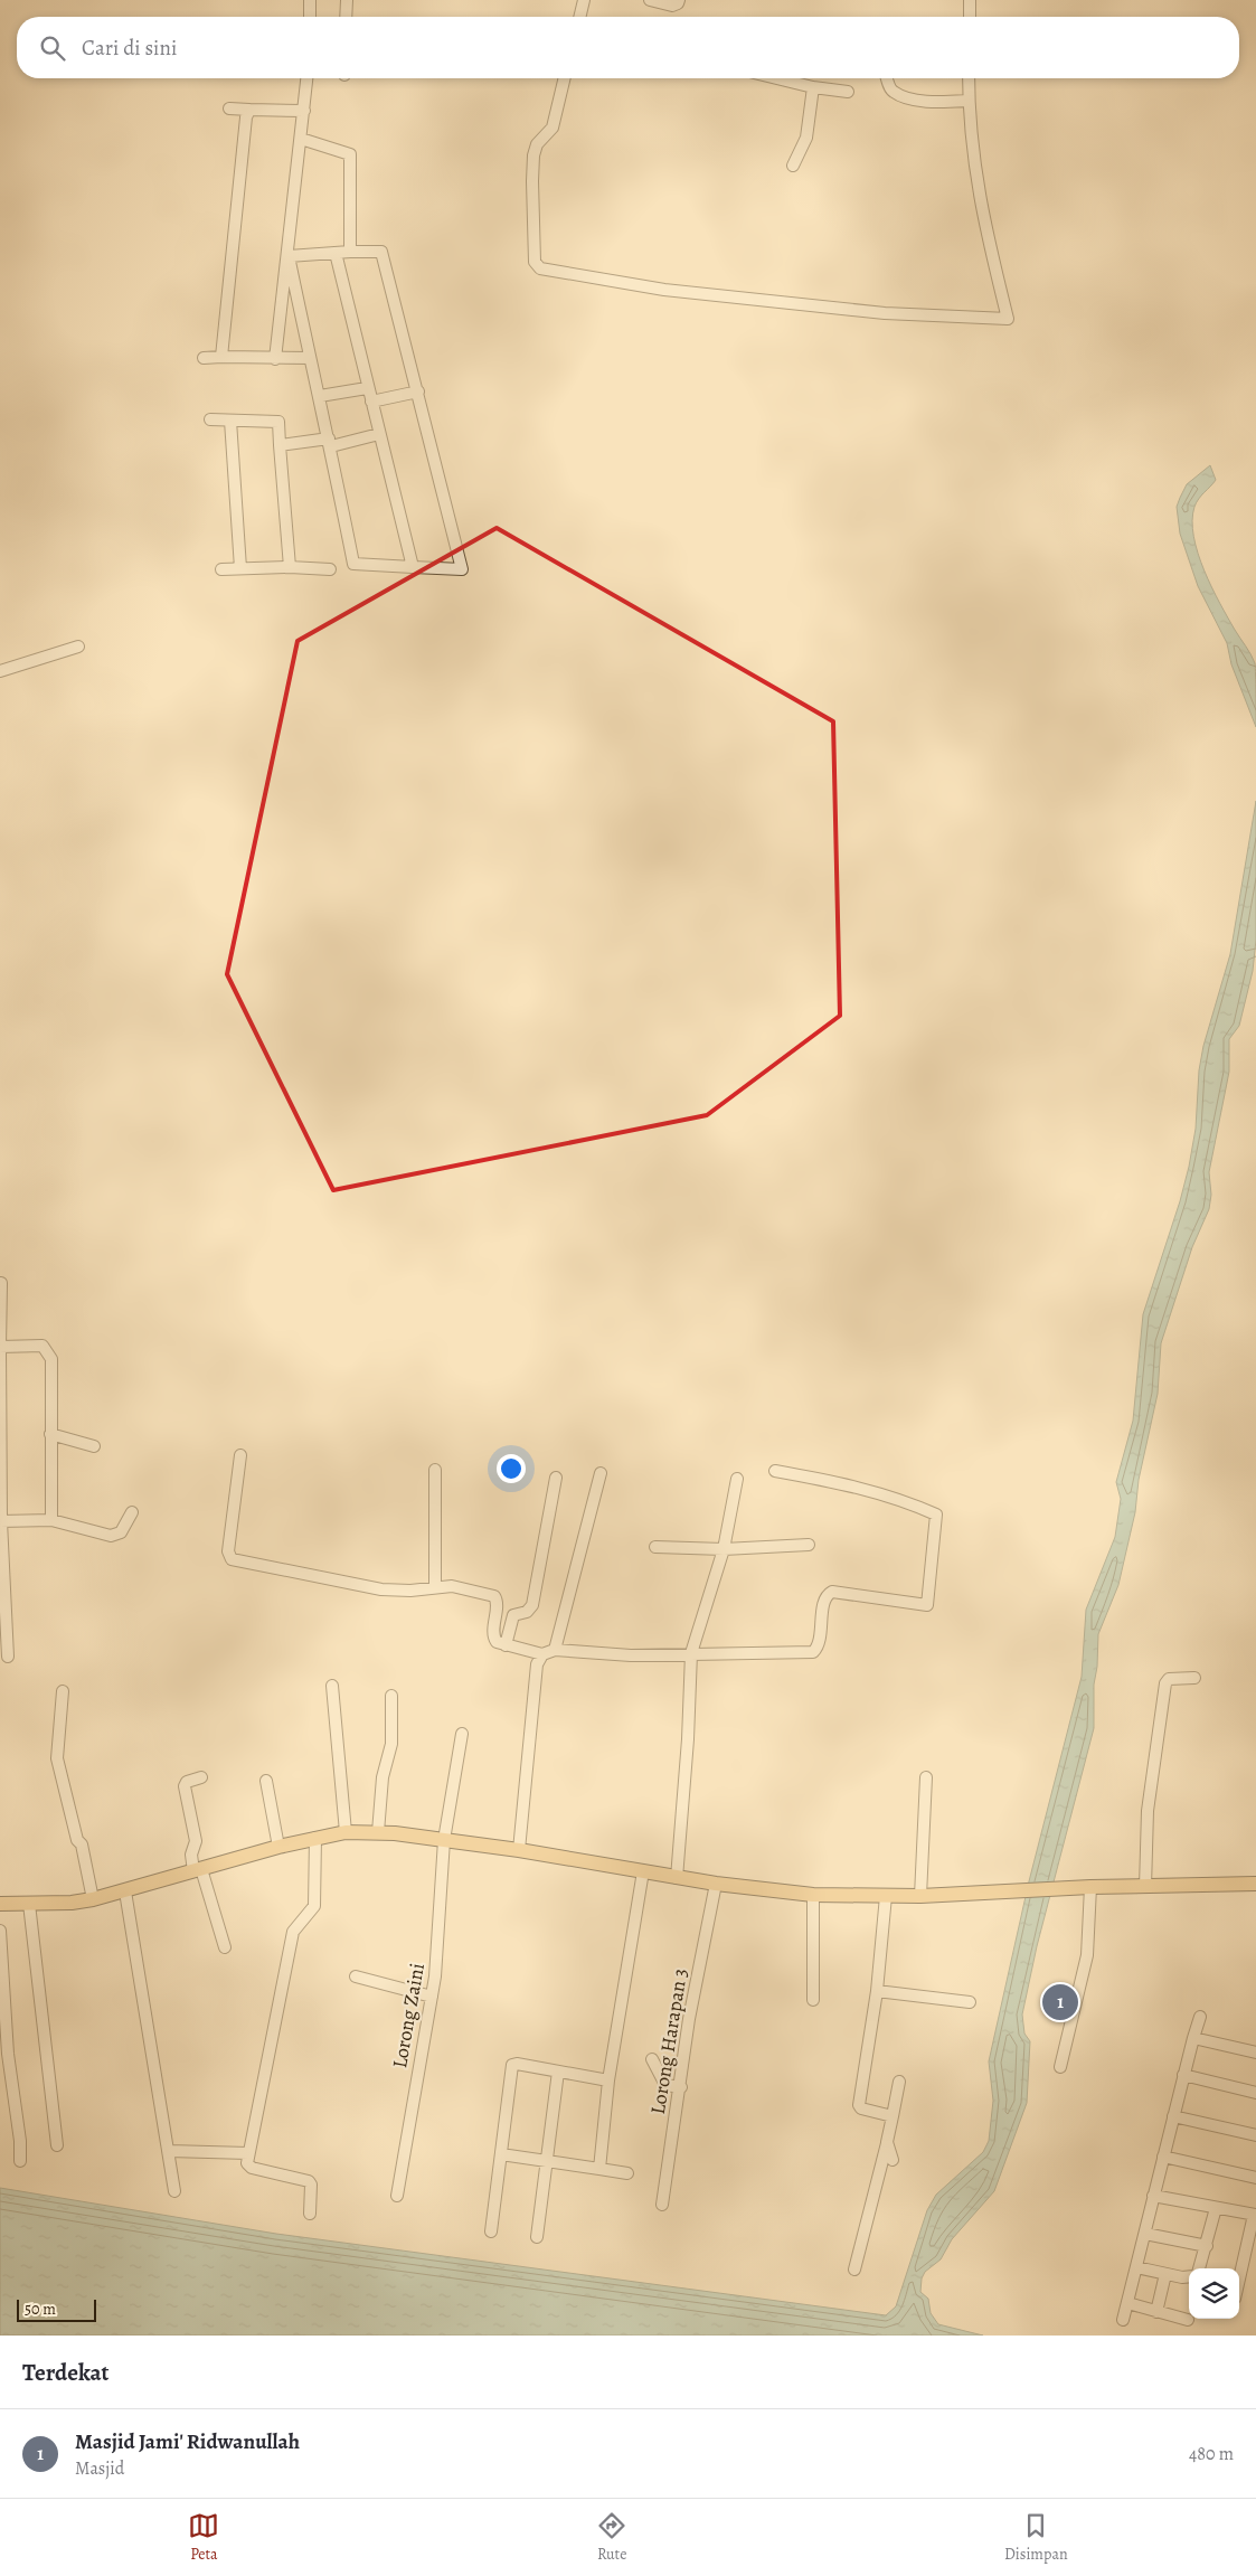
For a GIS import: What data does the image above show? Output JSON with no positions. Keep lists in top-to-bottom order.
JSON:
{
  "streets": {
    "street": ["Lorong Zaini", "Lorong Harapan 3"]
  },
  "scale_bar": "50 m",
  "page": {
    "search": "Cari di sini",
    "pins": "1",
    "scale": "50 m",
    "heading": "Terdekat",
    "list": [
      {
        "mark": "1",
        "name": "Masjid Jami' Ridwanullah",
        "note": "Masjid",
        "value": "480 m"
      }
    ],
    "nav": ["Peta", "Rute", "Disimpan"]
  }
}
